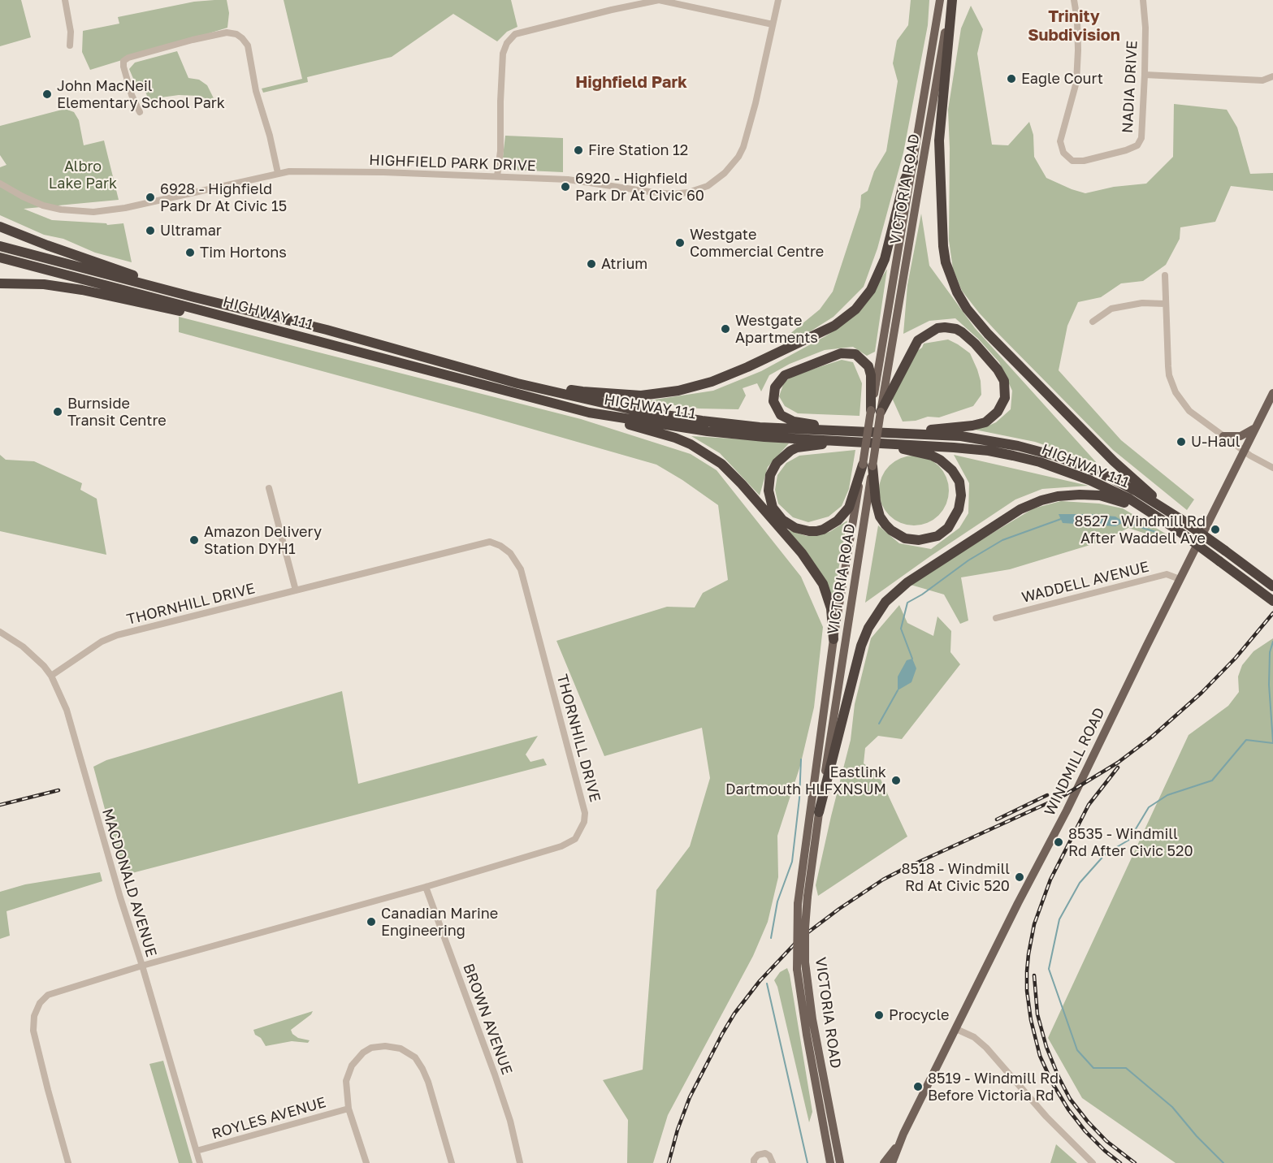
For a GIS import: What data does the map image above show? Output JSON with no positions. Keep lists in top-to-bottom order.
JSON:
{
  "streets": {
    "highway": ["HIGHWAY 111"],
    "main road": ["VICTORIA ROAD", "WINDMILL ROAD"],
    "street": [
      "NADIA DRIVE",
      "HIGHFIELD PARK DRIVE",
      "WADDELL AVENUE",
      "THORNHILL DRIVE",
      "MACDONALD AVENUE",
      "BROWN AVENUE",
      "ROYLES AVENUE"
    ]
  },
  "crossings": [
    ["WADDELL AVENUE", "WINDMILL ROAD"],
    ["THORNHILL DRIVE", "MACDONALD AVENUE"],
    ["THORNHILL DRIVE", "BROWN AVENUE"],
    ["MACDONALD AVENUE", "ROYLES AVENUE"]
  ],
  "districts": ["Trinity Subdivision", "Highfield Park"],
  "parks": ["Albro Lake Park"],
  "places": [
    "Eagle Court",
    "John MacNeil Elementary School Park",
    "Fire Station 12",
    "6920 - Highfield Park Dr At Civic 60",
    "6928 - Highfield Park Dr At Civic 15",
    "Ultramar",
    "Westgate Commercial Centre",
    "Tim Hortons",
    "Atrium",
    "Westgate Apartments",
    "Burnside Transit Centre",
    "U-Haul",
    "8527 - Windmill Rd After Waddell Ave",
    "Amazon Delivery Station DYH1",
    "Eastlink Dartmouth HLFXNSUM",
    "8535 - Windmill Rd After Civic 520",
    "8518 - Windmill Rd At Civic 520",
    "Canadian Marine Engineering",
    "Procycle",
    "8519 - Windmill Rd Before Victoria Rd"
  ]
}
